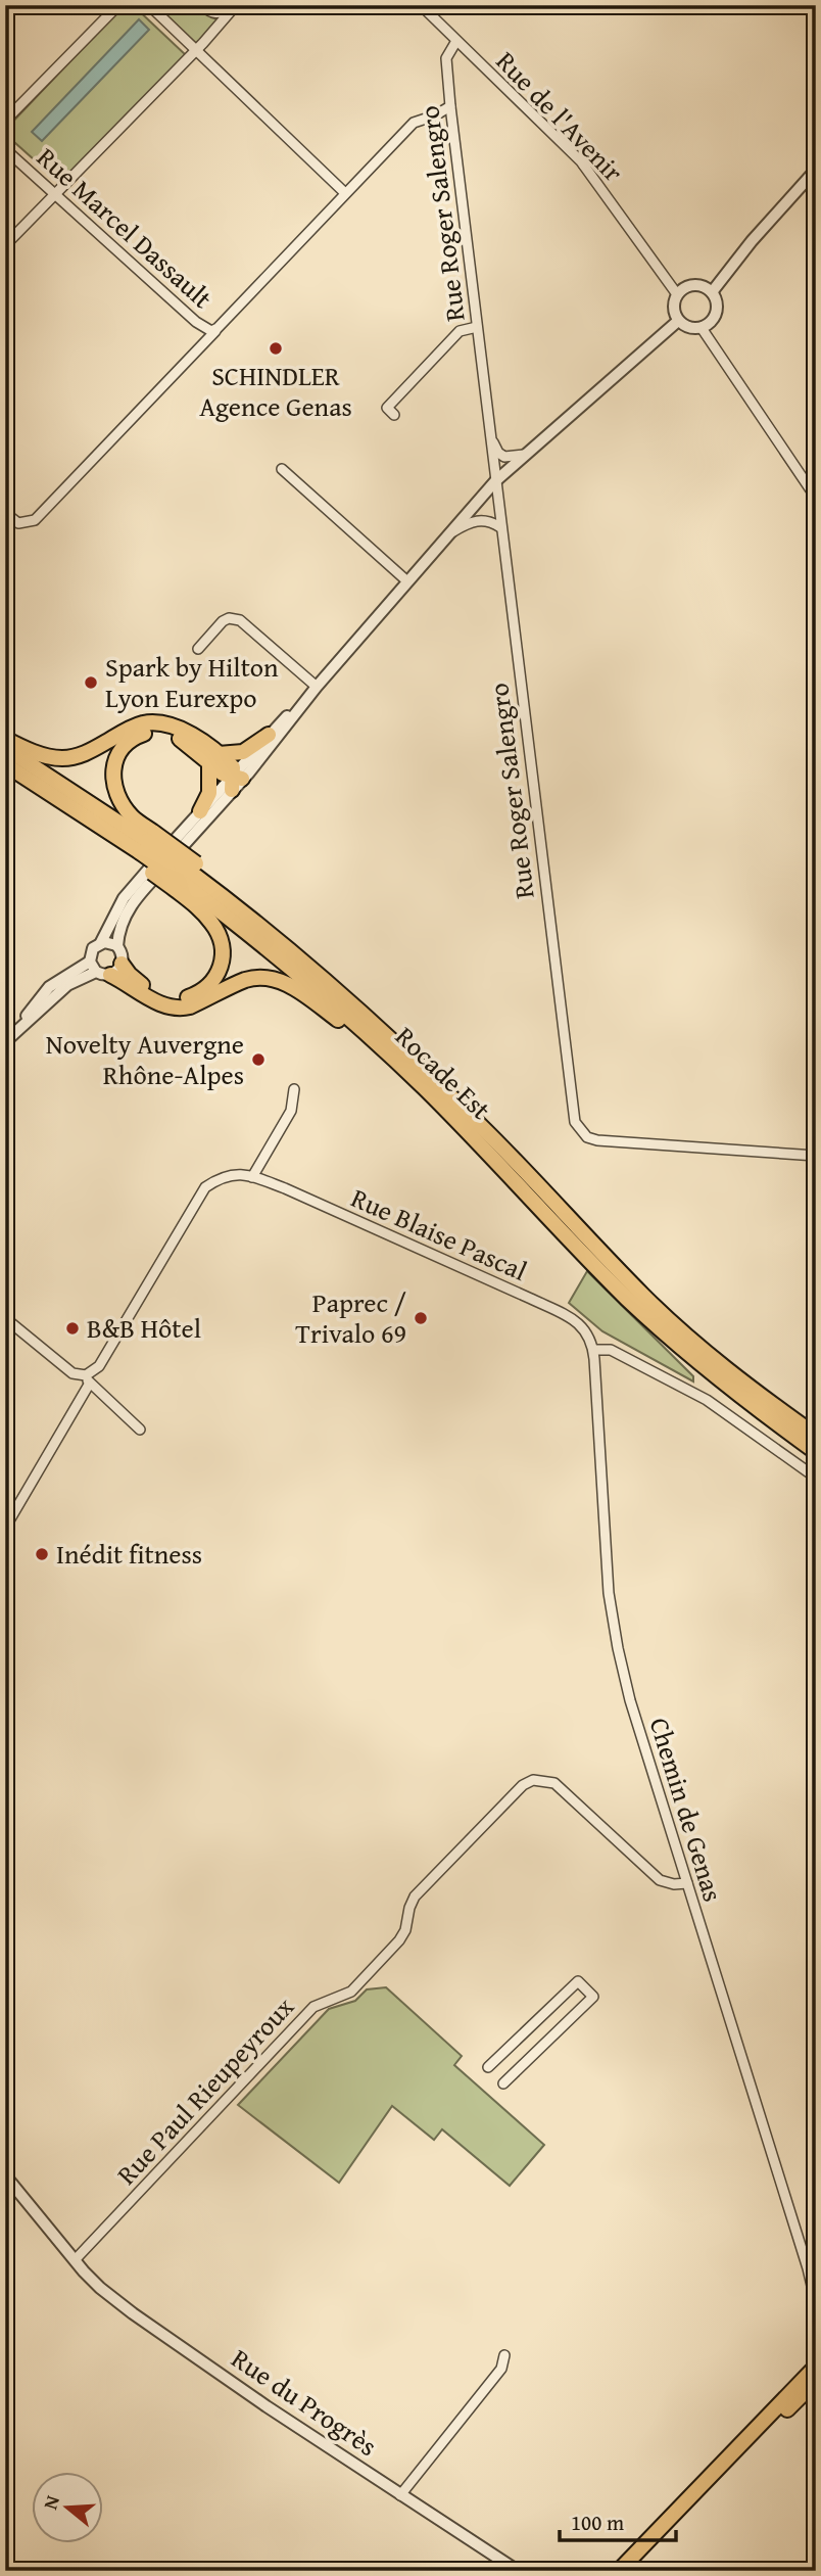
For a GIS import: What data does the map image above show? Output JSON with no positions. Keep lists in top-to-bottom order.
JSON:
{
  "streets": {
    "main road": ["Rocade Est"],
    "street": [
      "Rue de l'Avenir",
      "Rue Roger Salengro",
      "Rue Marcel Dassault",
      "Rue Blaise Pascal",
      "Chemin de Genas",
      "Rue Paul Rieupeyroux",
      "Rue du Progrès"
    ]
  },
  "crossings": [
    ["Rue de l'Avenir", "Rue Roger Salengro"],
    ["Rue Roger Salengro", "Rue Marcel Dassault"],
    ["Rue Blaise Pascal", "Chemin de Genas"],
    ["Chemin de Genas", "Rue Paul Rieupeyroux"],
    ["Rue Paul Rieupeyroux", "Rue du Progrès"]
  ],
  "places": [
    "SCHINDLER Agence Genas",
    "Spark by Hilton Lyon Eurexpo",
    "Novelty Auvergne Rhône-Alpes",
    "Paprec / Trivalo 69",
    "B&B Hôtel",
    "Inédit fitness"
  ],
  "scale_bar": "100 m",
  "north": "left"
}
